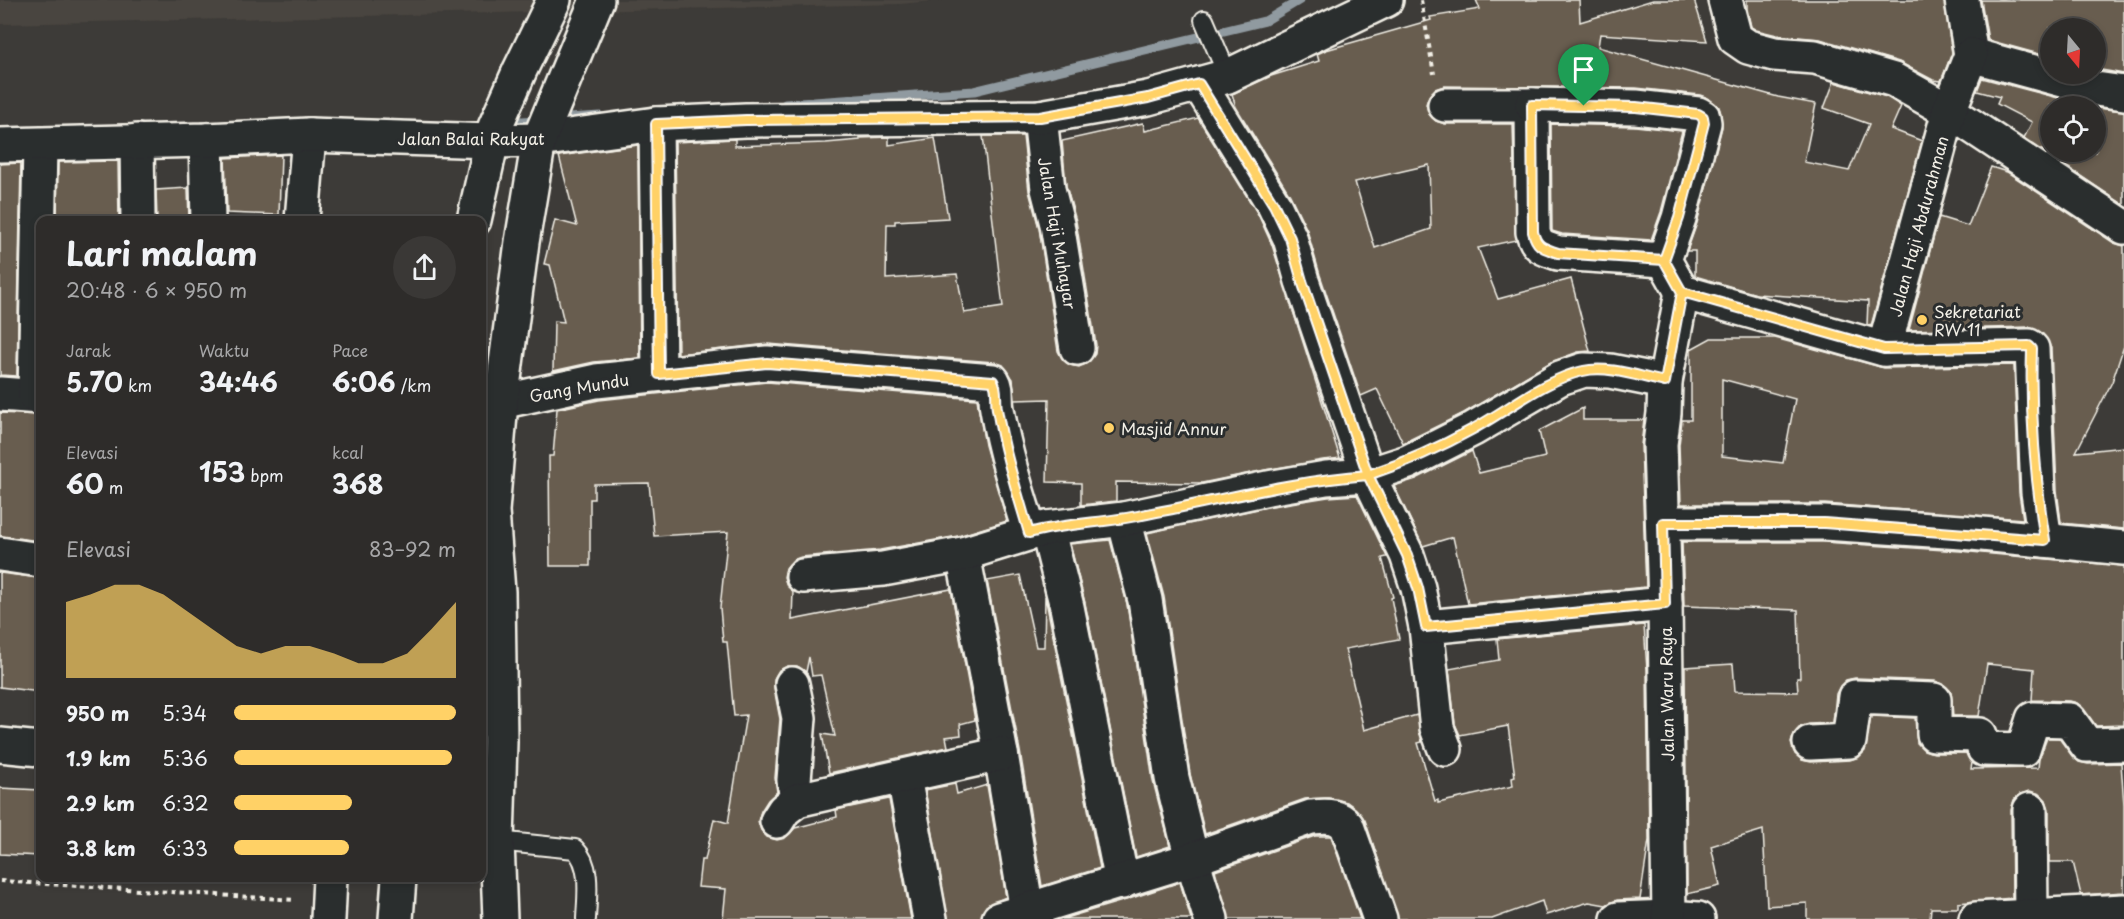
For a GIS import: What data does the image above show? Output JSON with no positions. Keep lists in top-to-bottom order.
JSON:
{
  "streets": {
    "street": [
      "Jalan Balai Rakyat",
      "Jalan Haji Abdurahman",
      "Jalan Haji Muhayar",
      "Gang Mundu",
      "Jalan Waru Raya"
    ]
  },
  "crossings": [
    ["Jalan Balai Rakyat", "Jalan Haji Muhayar"]
  ],
  "places": ["Sekretariat RW 11", "Masjid Annur"],
  "north": "bottom",
  "page": {
    "heading": ["Lari malam", "20:48 · 6 × 950 m"],
    "stats": [
      ["Jarak", "5.70 km"],
      ["Waktu", "34:46"],
      ["Pace", "6:06 /km"],
      ["Elevasi", "60 m"],
      ["153 bpm"],
      ["kcal", "368"]
    ],
    "chart": ["Elevasi", "83–92 m"],
    "list": [
      {
        "name": "950 m",
        "note": "5:34"
      },
      {
        "name": "1.9 km",
        "note": "5:36"
      },
      {
        "name": "2.9 km",
        "note": "6:32"
      },
      {
        "name": "3.8 km",
        "note": "6:33"
      }
    ]
  }
}
